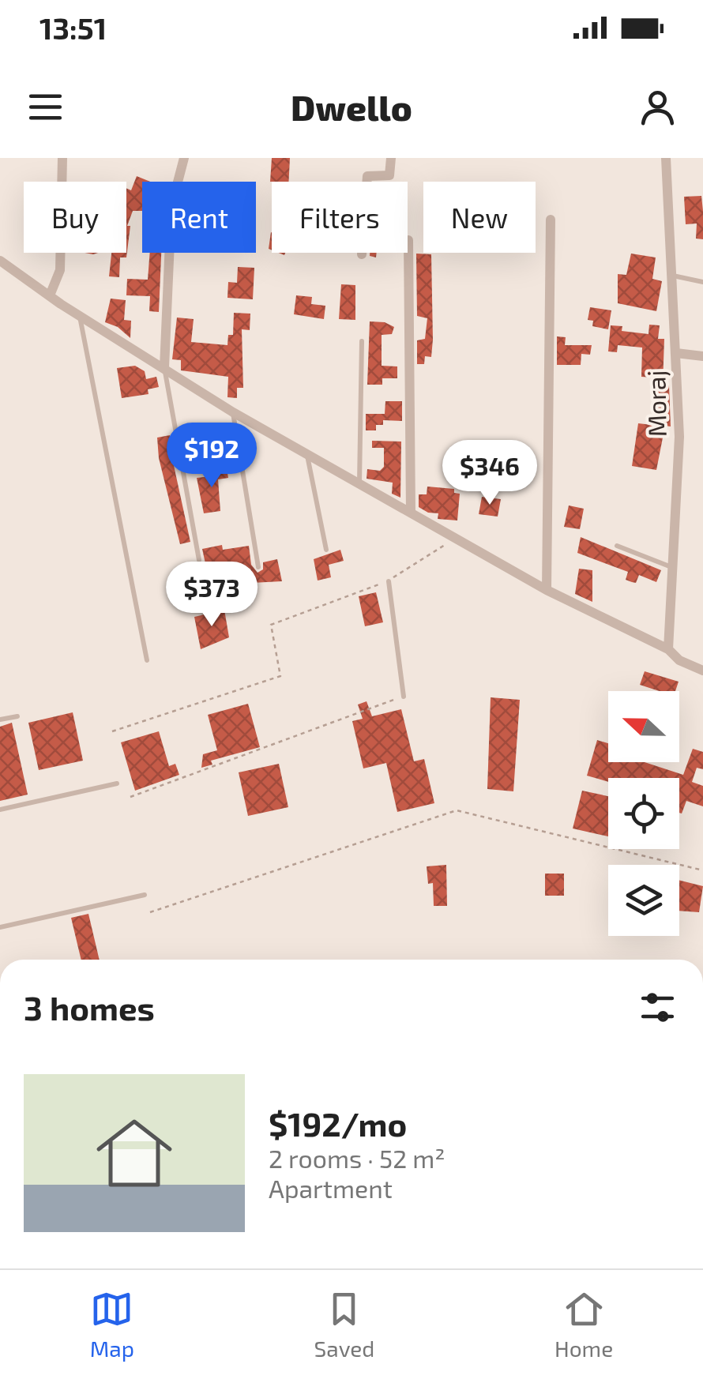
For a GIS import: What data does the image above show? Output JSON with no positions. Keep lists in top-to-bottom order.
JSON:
{
  "streets": {
    "street": ["Moraj"]
  },
  "north": "left",
  "page": {
    "status": "13:51",
    "header": "Dwello",
    "chip": [
      "Buy",
      "Rent",
      "Filters",
      "New"
    ],
    "price": ["$192", "$346", "$373"],
    "heading": "3 homes",
    "list": [
      {
        "name": "$192/mo",
        "note": "2 rooms · 52 m² · Apartment"
      }
    ],
    "tabs": ["Map", "Saved", "Home"]
  }
}
